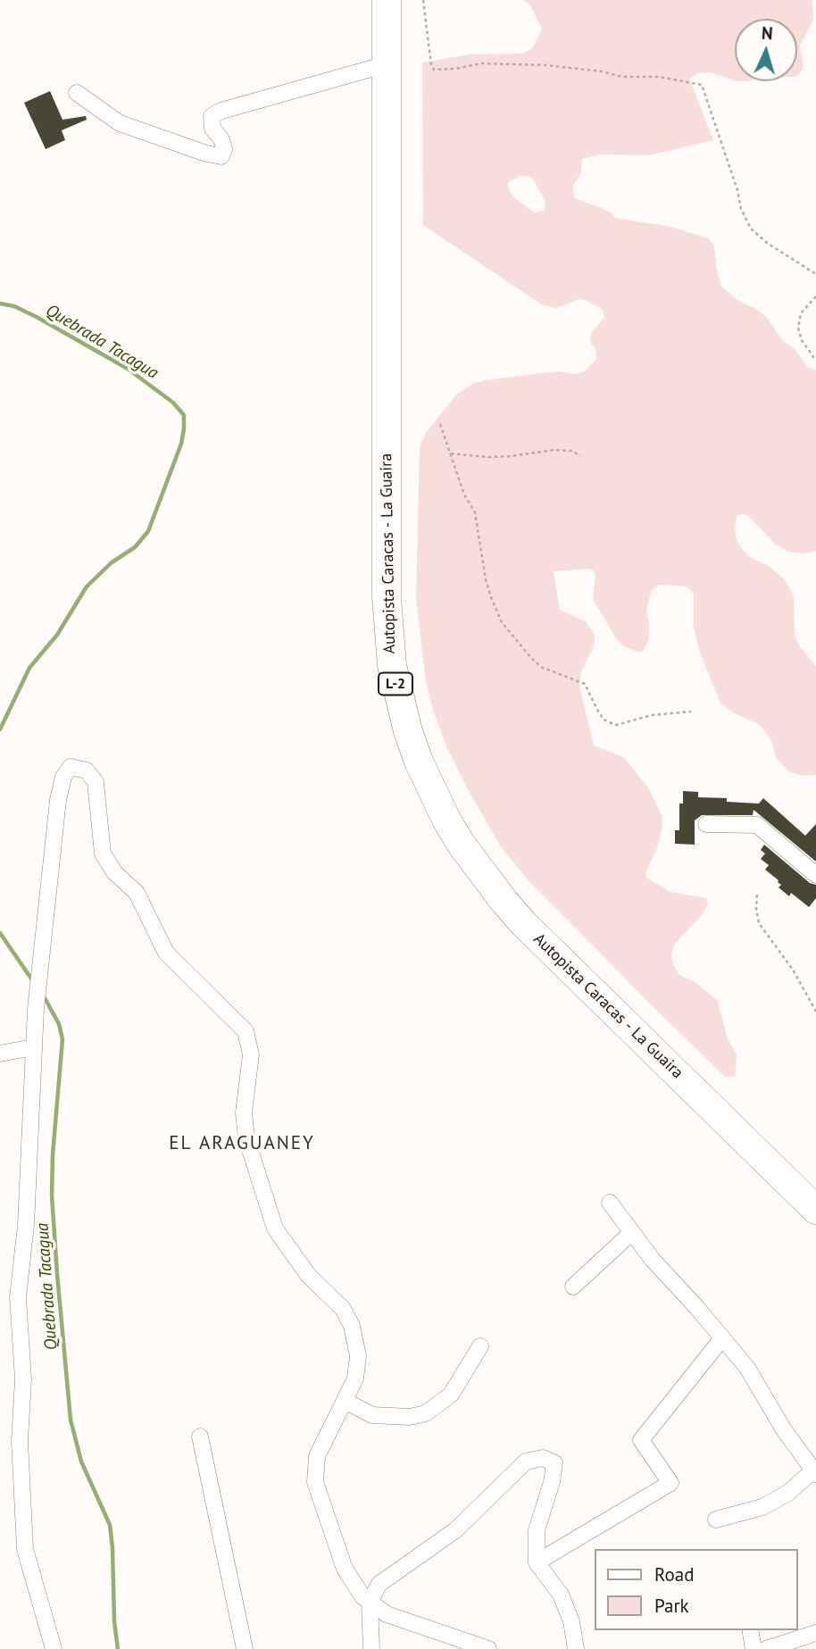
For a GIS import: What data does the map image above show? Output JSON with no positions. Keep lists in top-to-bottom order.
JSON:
{
  "streets": {
    "highway": ["Autopista Caracas - La Guaira", "L-2"]
  },
  "districts": ["EL ARAGUANEY"],
  "water": ["Quebrada Tacagua"],
  "legend": ["Road", "Park"],
  "north": "top"
}
